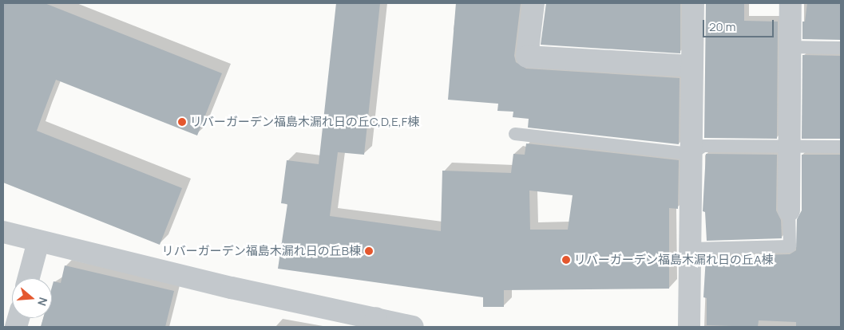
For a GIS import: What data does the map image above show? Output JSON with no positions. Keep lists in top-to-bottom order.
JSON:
{
  "places": ["リバーガーデン福島木漏れ日の丘C,D,E,F棟", "リバーガーデン福島木漏れ日の丘B棟", "リバーガーデン福島木漏れ日の丘A棟"],
  "scale_bar": "20 m",
  "north": "right"
}
